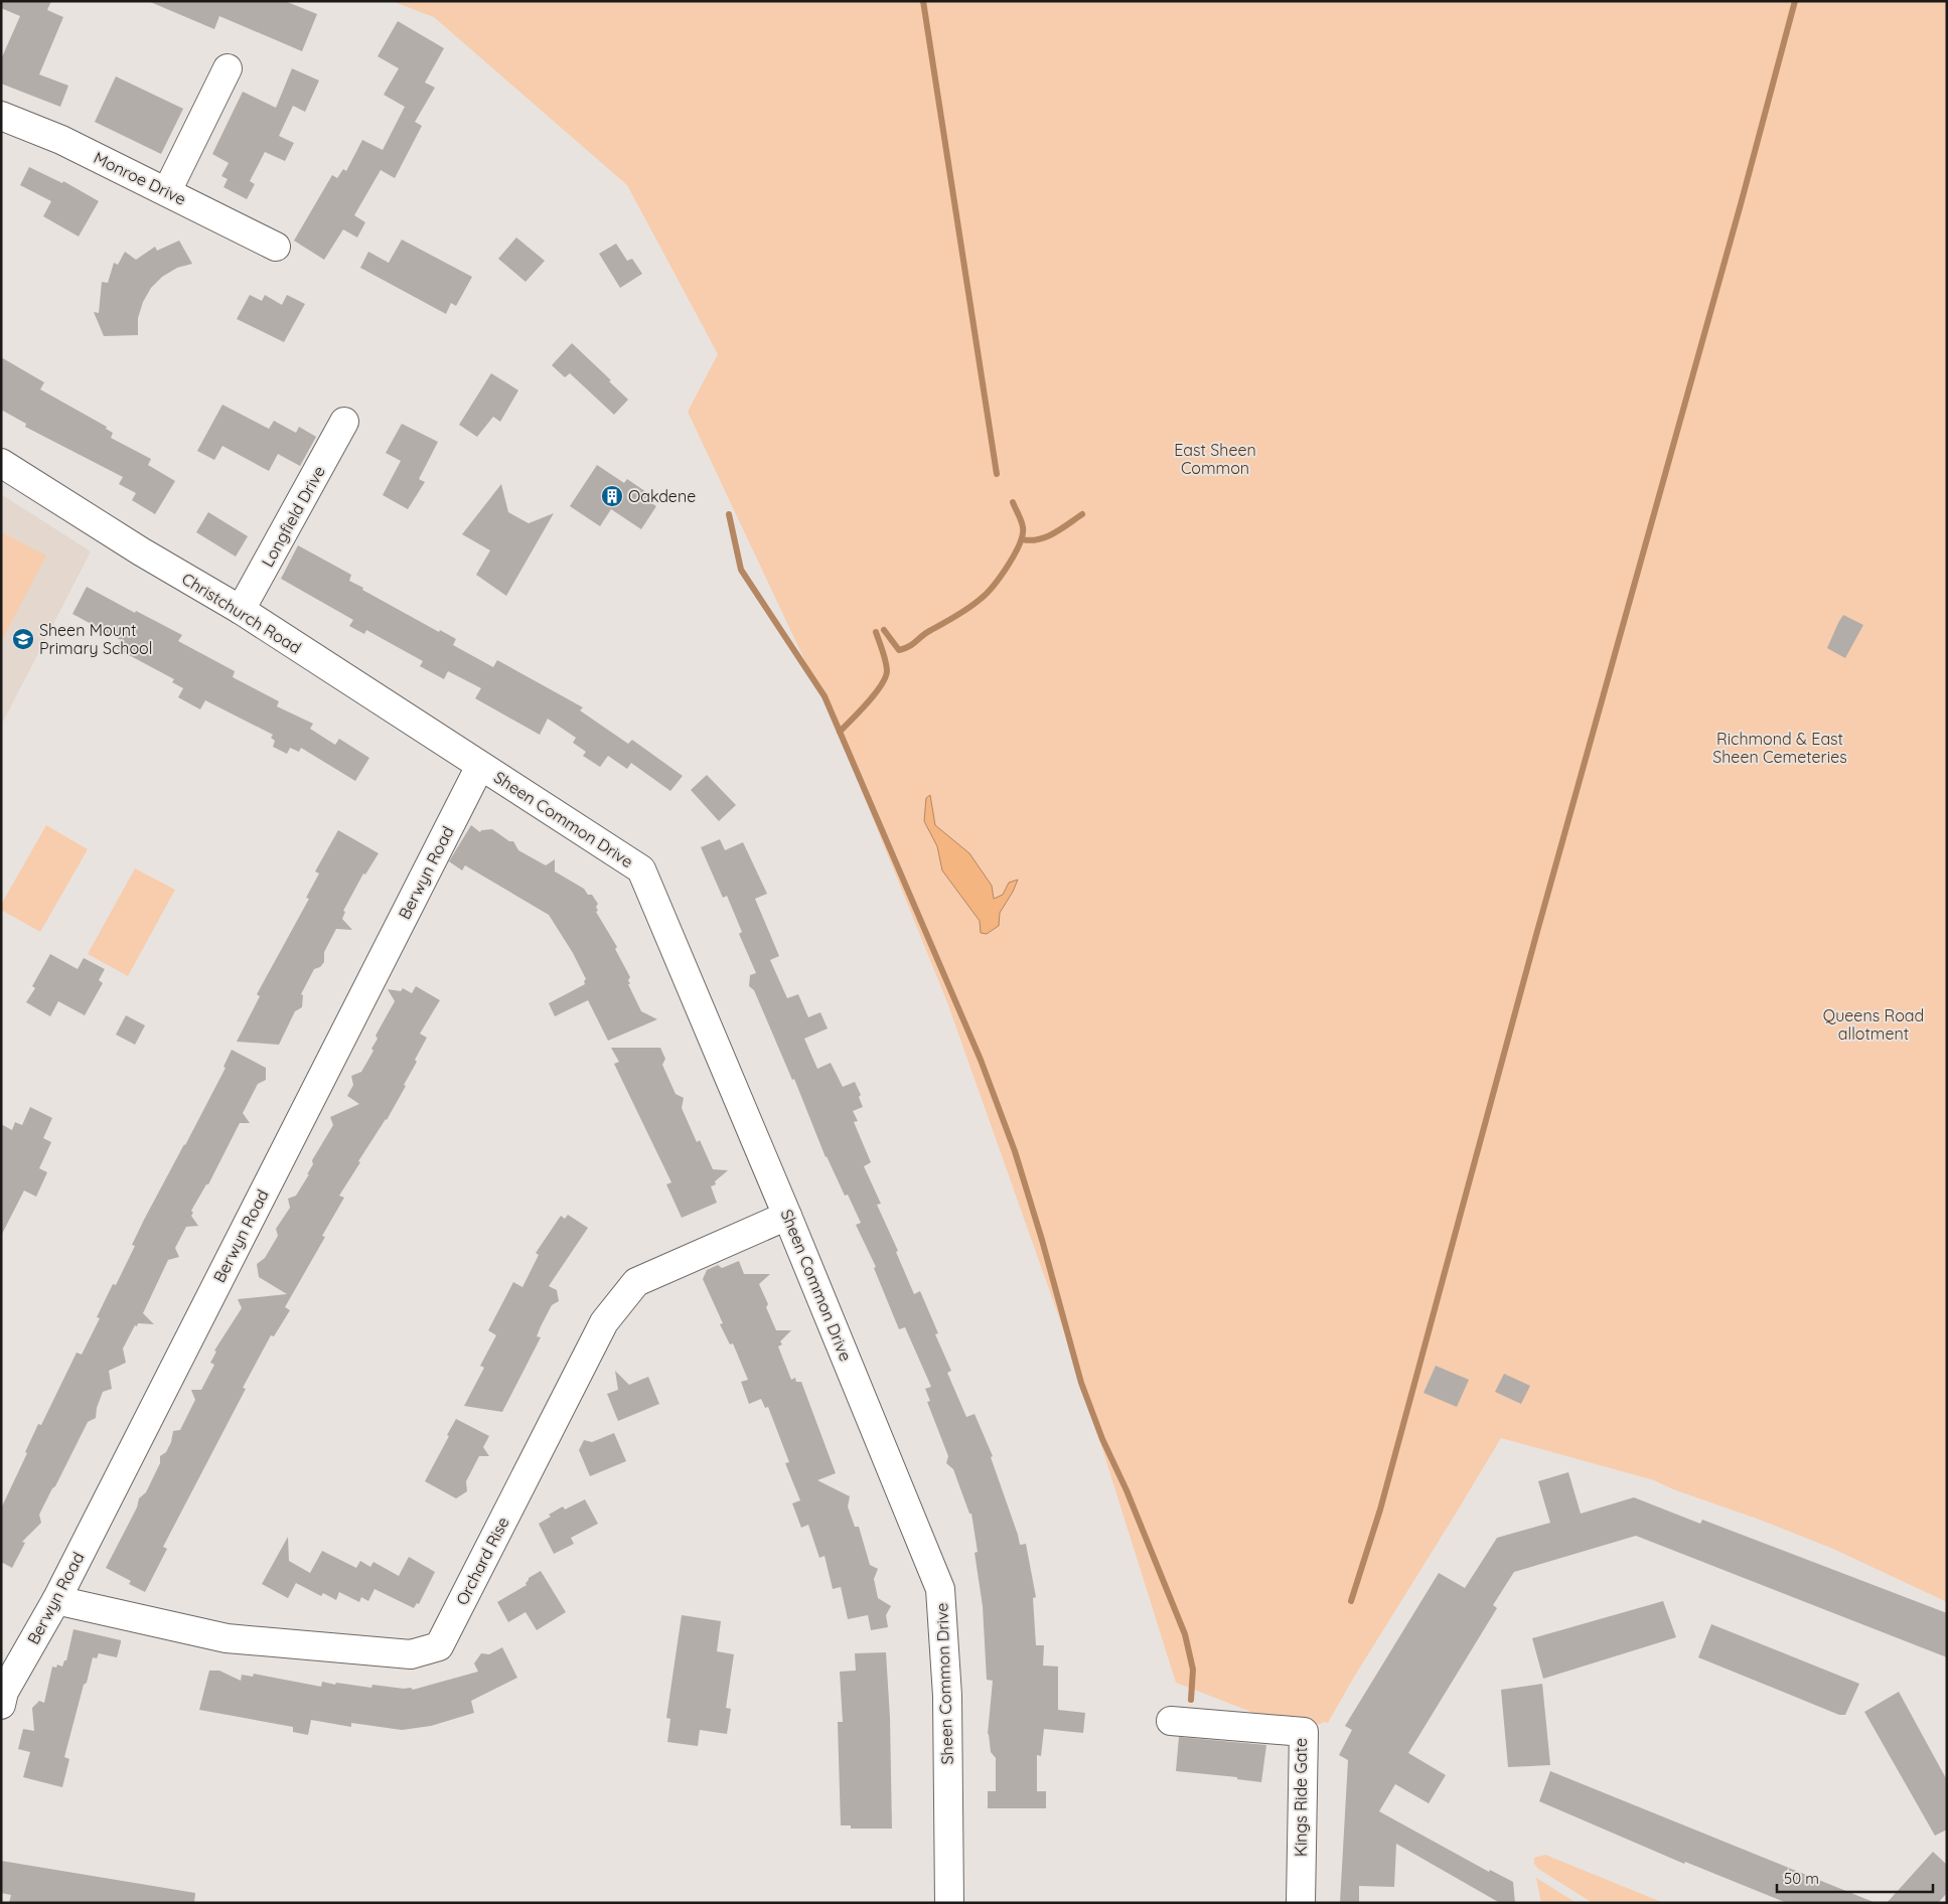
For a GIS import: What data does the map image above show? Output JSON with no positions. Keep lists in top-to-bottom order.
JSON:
{
  "streets": {
    "street": [
      "Monroe Drive",
      "Longfield Drive",
      "Christchurch Road",
      "Sheen Common Drive",
      "Berwyn Road",
      "Orchard Rise",
      "Kings Ride Gate"
    ]
  },
  "crossings": [
    ["Longfield Drive", "Christchurch Road"],
    ["Christchurch Road", "Sheen Common Drive"],
    ["Christchurch Road", "Berwyn Road"],
    ["Sheen Common Drive", "Berwyn Road"],
    ["Sheen Common Drive", "Orchard Rise"],
    ["Berwyn Road", "Orchard Rise"]
  ],
  "parks": ["East Sheen Common", "Richmond & East Sheen Cemeteries", "Queens Road allotment"],
  "places": {
    "building": ["Oakdene"],
    "school or university": ["Sheen Mount Primary School"]
  },
  "scale_bar": "50 m"
}
